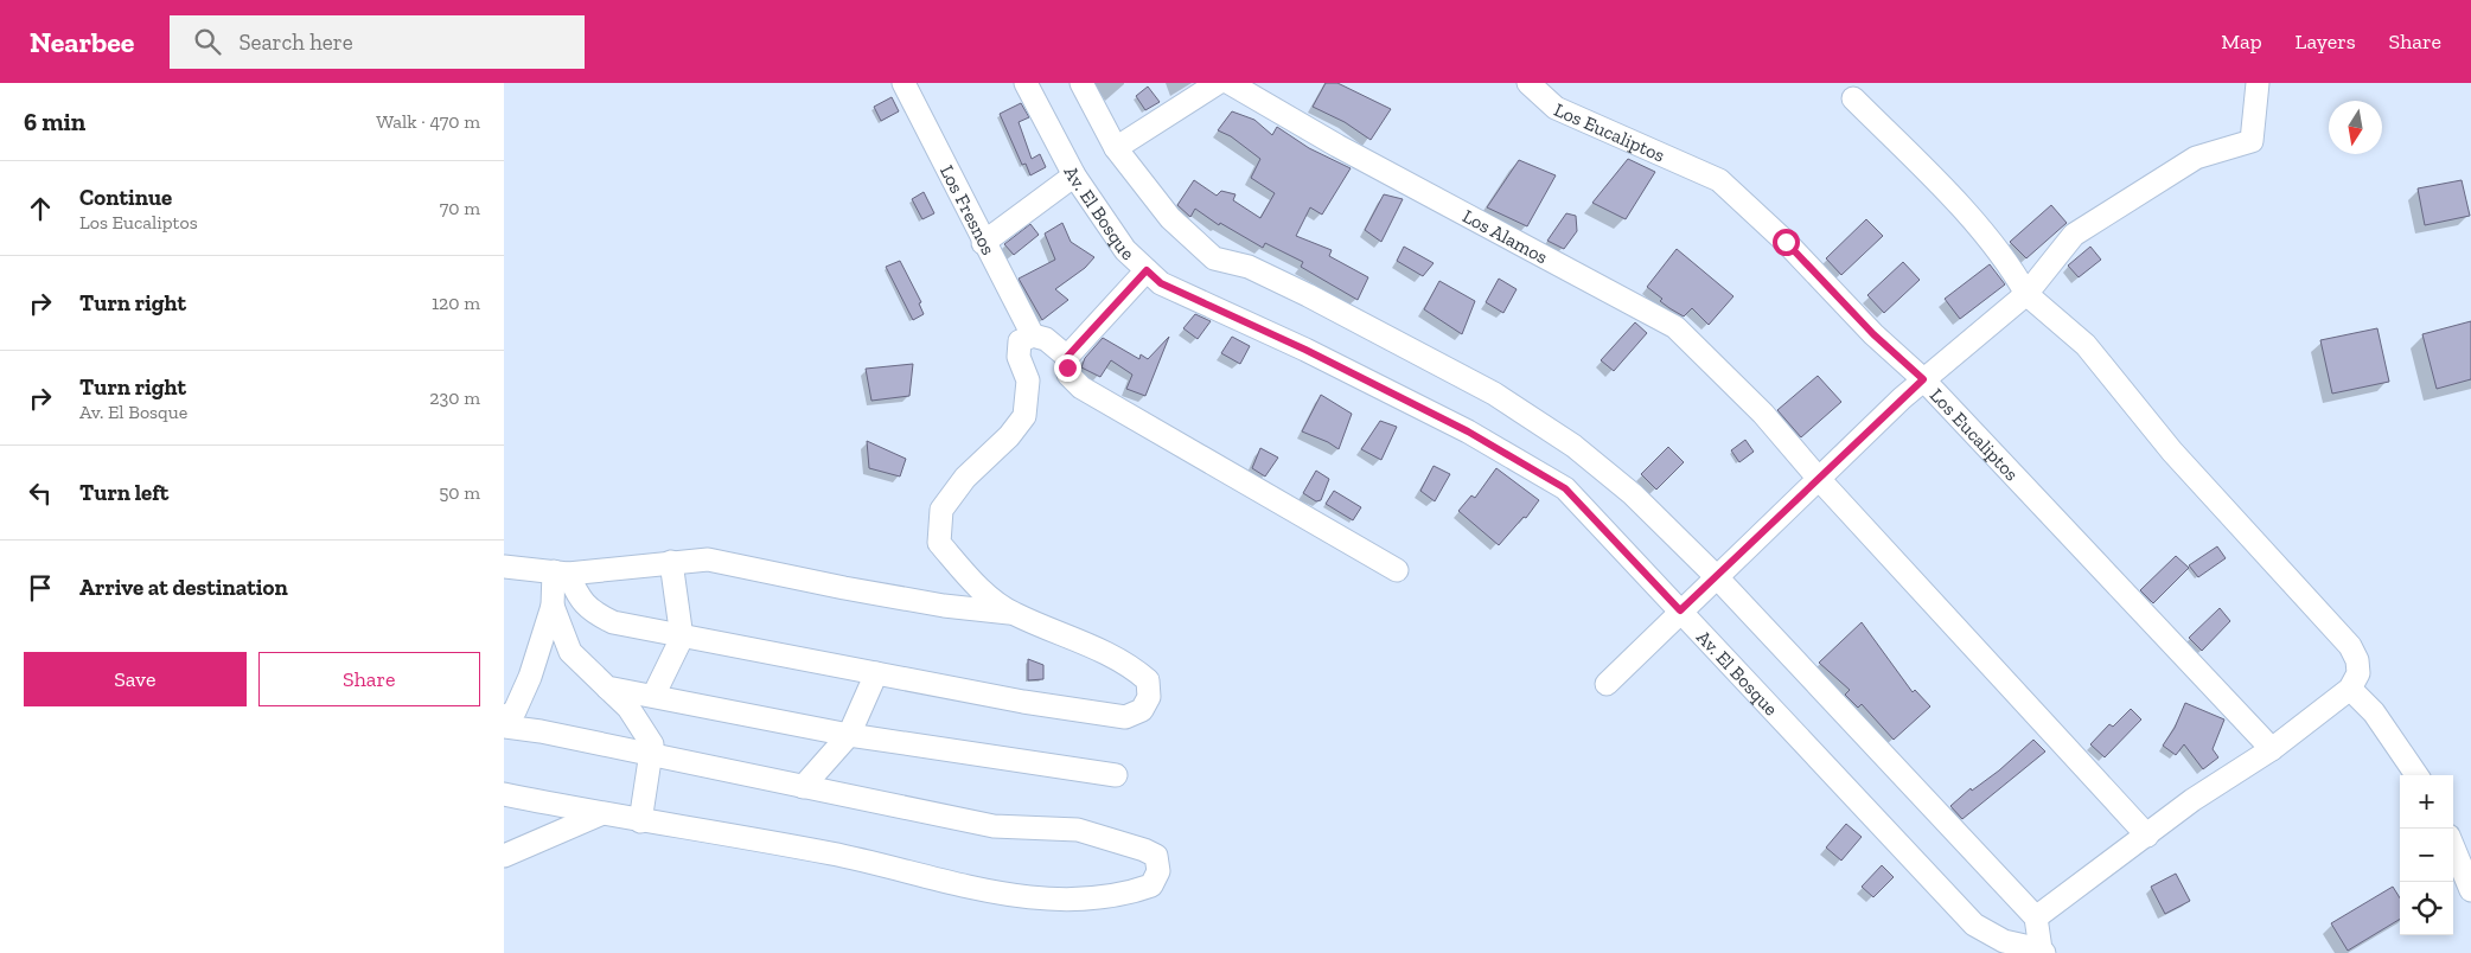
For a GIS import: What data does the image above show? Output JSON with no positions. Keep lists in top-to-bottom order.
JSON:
{
  "streets": {
    "street": [
      "Los Eucaliptos",
      "Los Fresnos",
      "Av. El Bosque",
      "Los Alamos"
    ]
  },
  "north": "bottom",
  "page": {
    "header": "Nearbee",
    "search": "Search here",
    "nav": ["Map", "Layers", "Share"],
    "heading": ["6 min", "Walk · 470 m"],
    "list": [
      ["Continue", "Los Eucaliptos", "70 m"],
      ["Turn right", "120 m"],
      ["Turn right", "Av. El Bosque", "230 m"],
      ["Turn left", "50 m"],
      "Arrive at destination"
    ],
    "buttons": ["Save", "Share"],
    "map_buttons": ["+", "−"]
  }
}
